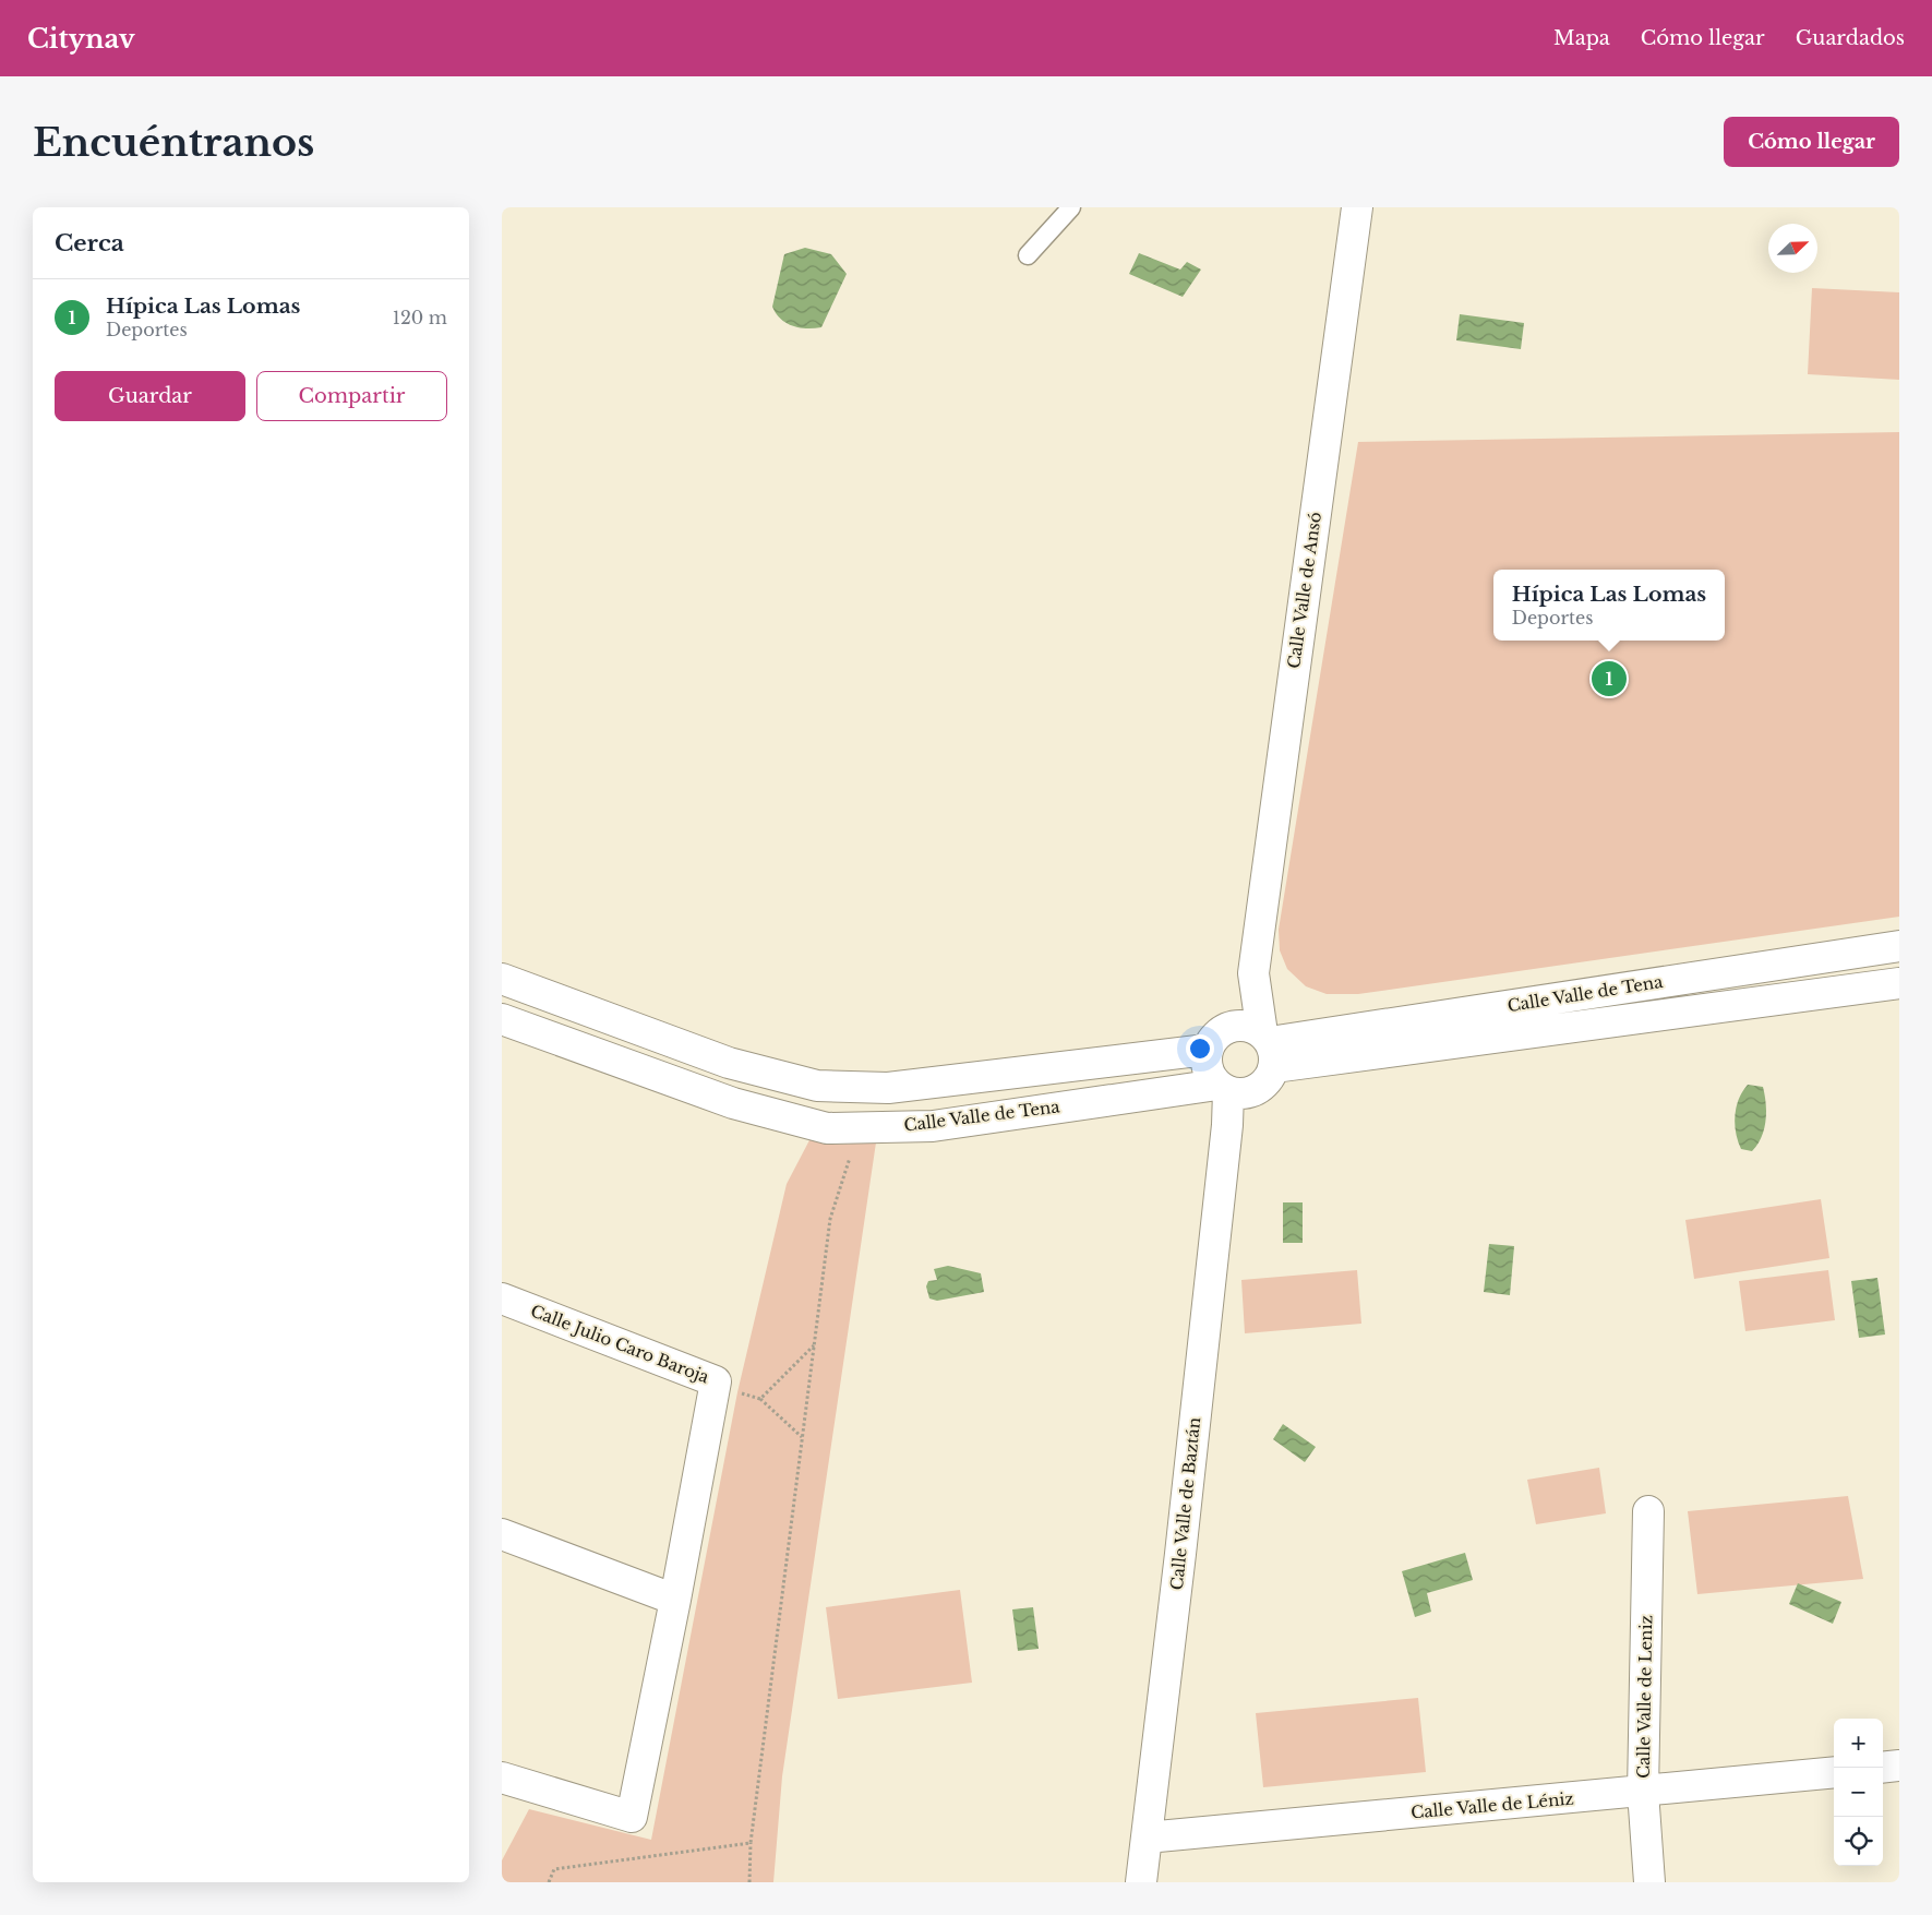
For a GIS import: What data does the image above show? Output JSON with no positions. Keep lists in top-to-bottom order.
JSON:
{
  "streets": {
    "street": [
      "Calle Valle de Ansó",
      "Calle Valle de Tena",
      "Calle Julio Caro Baroja",
      "Calle Valle de Baztán",
      "Calle Valle de Leniz",
      "Calle Valle de Léniz"
    ]
  },
  "crossings": [
    ["Calle Valle de Ansó", "Calle Valle de Tena"],
    ["Calle Valle de Ansó", "Calle Valle de Baztán"],
    ["Calle Valle de Tena", "Calle Valle de Baztán"],
    ["Calle Valle de Baztán", "Calle Valle de Léniz"],
    ["Calle Valle de Leniz", "Calle Valle de Léniz"]
  ],
  "north": "top right",
  "page": {
    "header": "Citynav",
    "nav": ["Mapa", "Cómo llegar", "Guardados"],
    "buttons": [
      "Cómo llegar",
      ["Guardar", "Compartir"]
    ],
    "title": "Encuéntranos",
    "heading": "Cerca",
    "list": [
      {
        "mark": "1",
        "name": "Hípica Las Lomas",
        "note": "Deportes",
        "value": "120 m"
      }
    ],
    "popup": ["Hípica Las Lomas", "Deportes"],
    "pins": "1",
    "map_buttons": ["+", "−"]
  }
}
